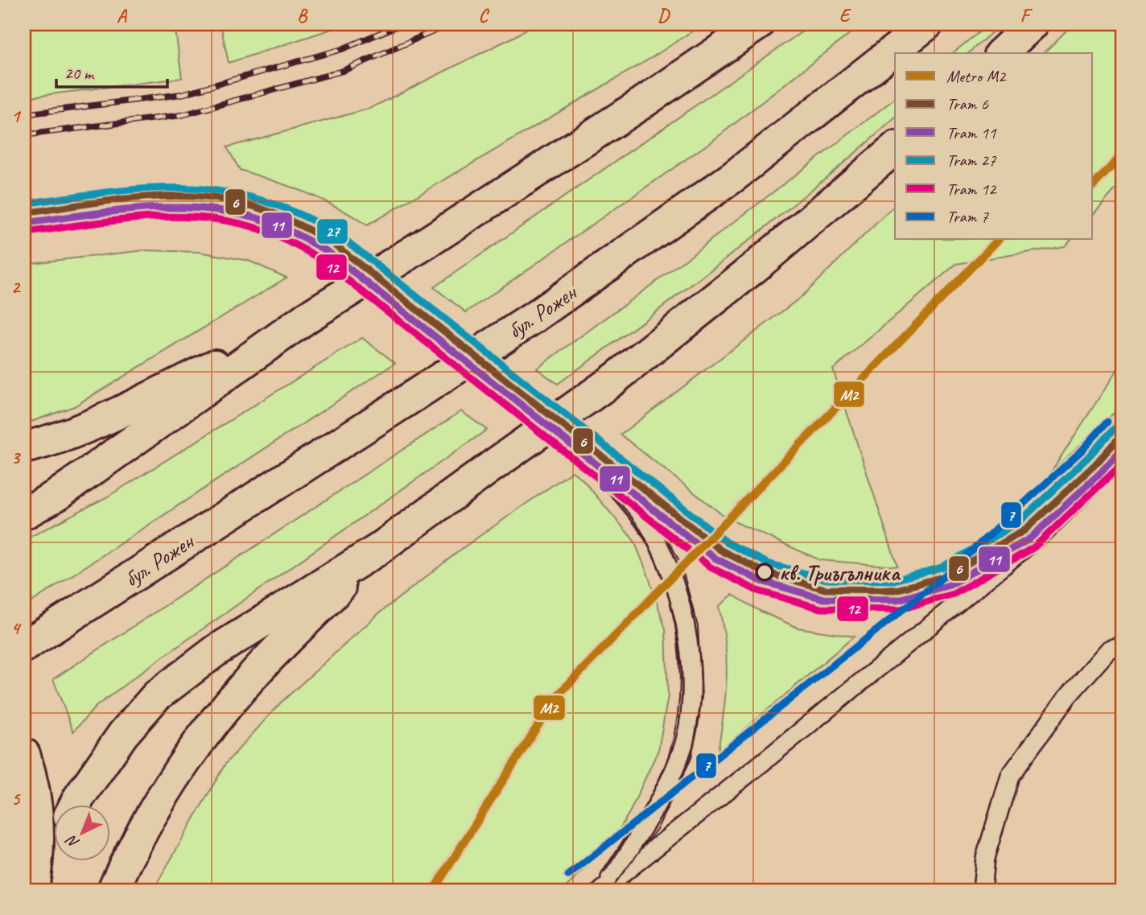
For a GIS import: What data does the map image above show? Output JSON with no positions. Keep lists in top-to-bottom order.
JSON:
{
  "streets": {
    "main road": ["бул. Рожен"]
  },
  "places": ["кв. Триъгълника"],
  "lines": [
    "metro line M2",
    "tram line 27",
    "tram line 6",
    "tram line 11",
    "tram line 12",
    "tram line 7"
  ],
  "legend": [
    "Metro M2",
    "Tram 6",
    "Tram 11",
    "Tram 27",
    "Tram 12",
    "Tram 7"
  ],
  "scale_bar": "20 m",
  "north": "bottom left",
  "grid": {
    "columns": [
      "A",
      "B",
      "C",
      "D",
      "E",
      "F"
    ],
    "rows": [
      "1",
      "2",
      "3",
      "4",
      "5"
    ]
  }
}
